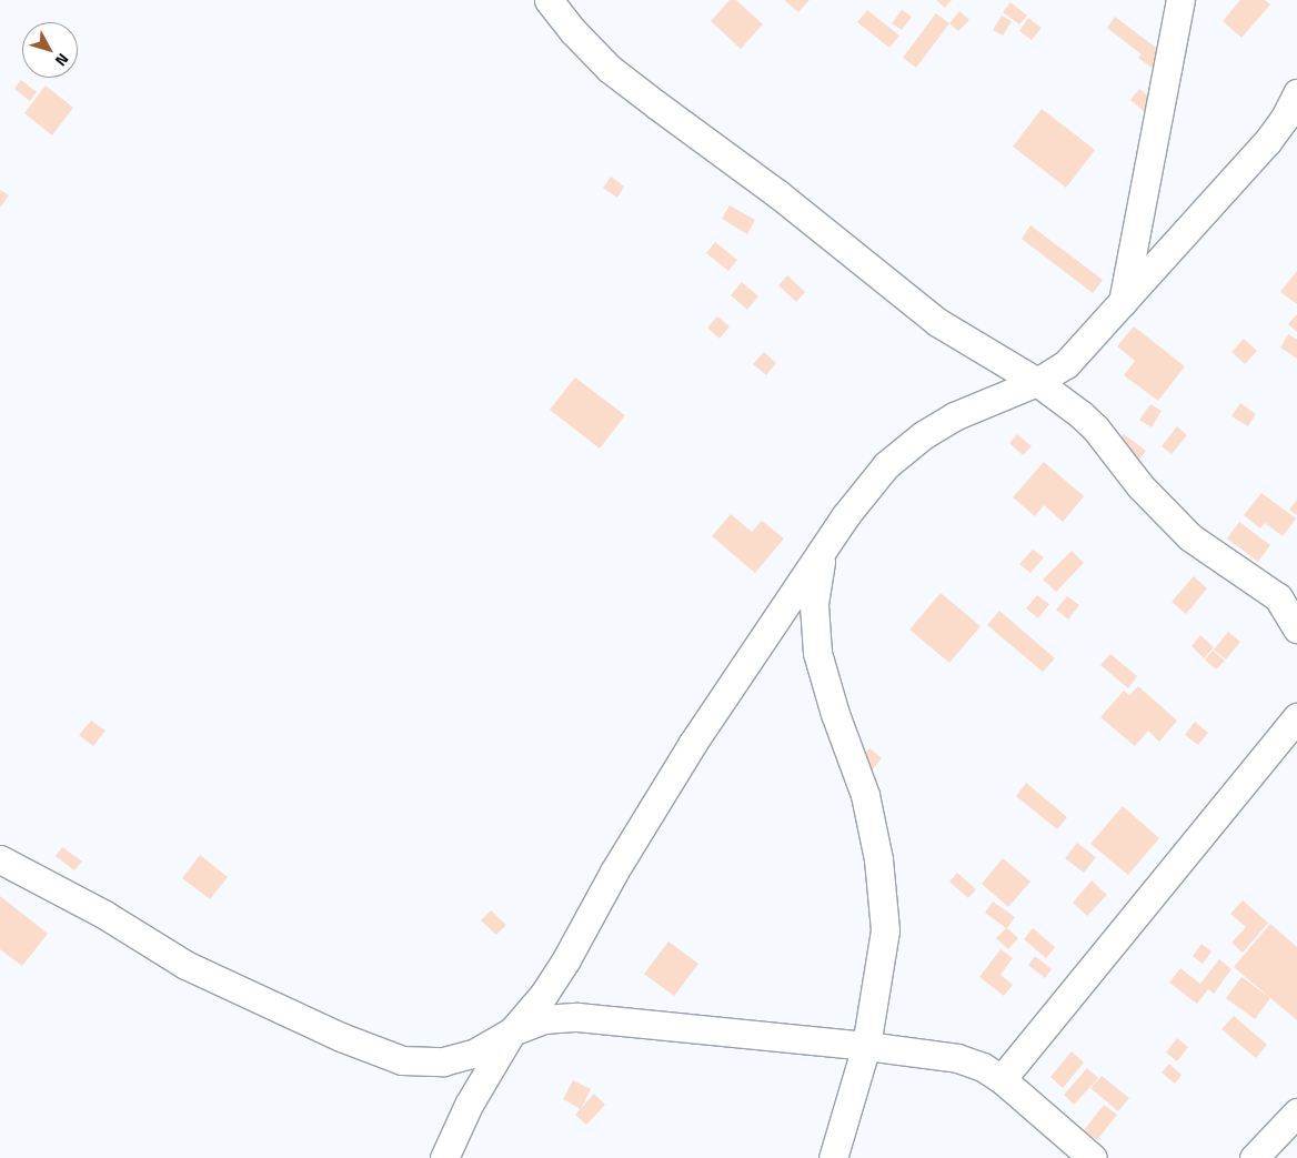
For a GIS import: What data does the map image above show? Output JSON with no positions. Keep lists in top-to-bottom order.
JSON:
{
  "north": "bottom right"
}
